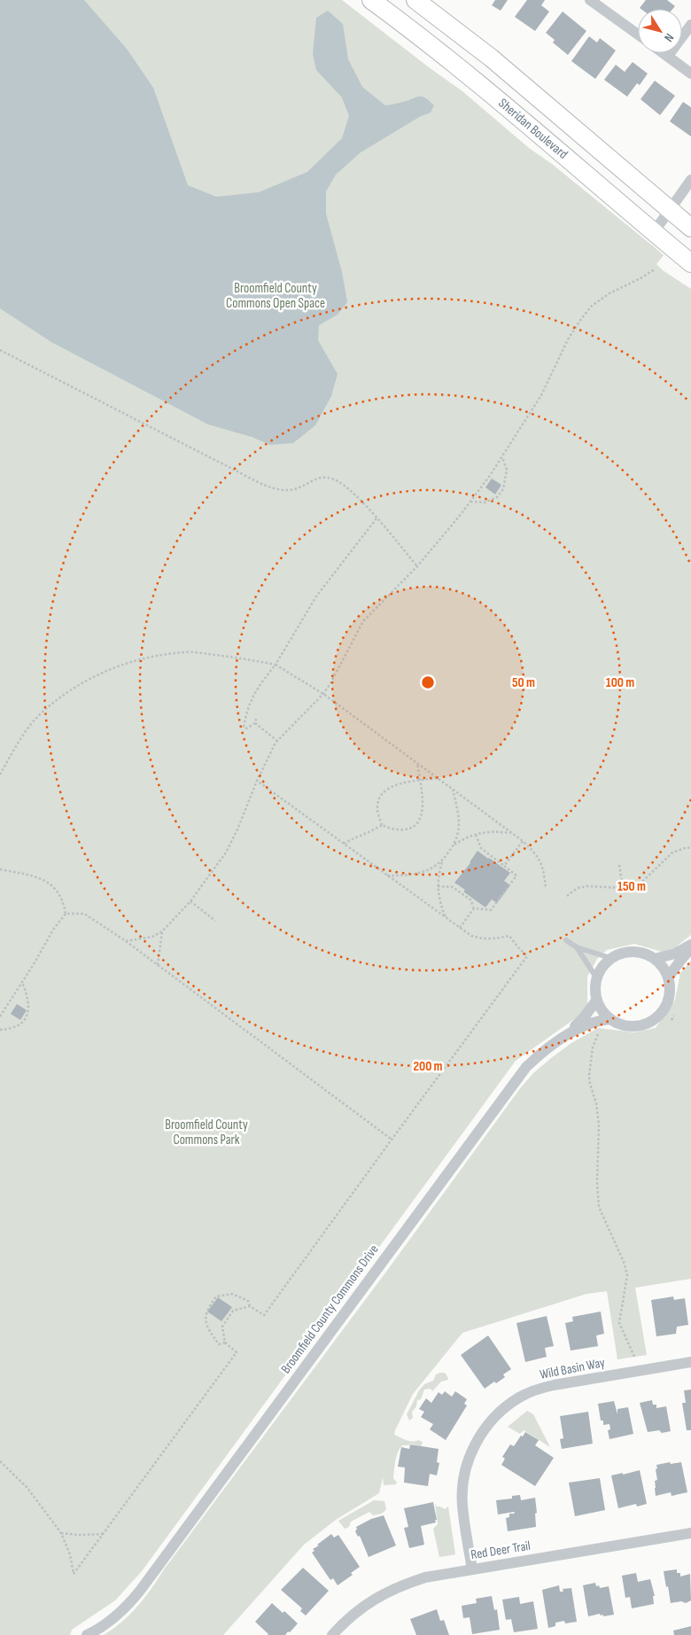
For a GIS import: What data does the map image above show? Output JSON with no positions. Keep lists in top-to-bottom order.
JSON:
{
  "streets": {
    "main road": ["Sheridan Boulevard"],
    "street": ["Broomfield County Commons Drive", "Wild Basin Way", "Red Deer Trail"]
  },
  "crossings": [
    ["Wild Basin Way", "Red Deer Trail"]
  ],
  "parks": ["Broomfield County Commons Open Space", "Broomfield County Commons Park"],
  "north": "bottom right",
  "rings": [
    "50 m",
    "100 m",
    "150 m",
    "200 m"
  ]
}
